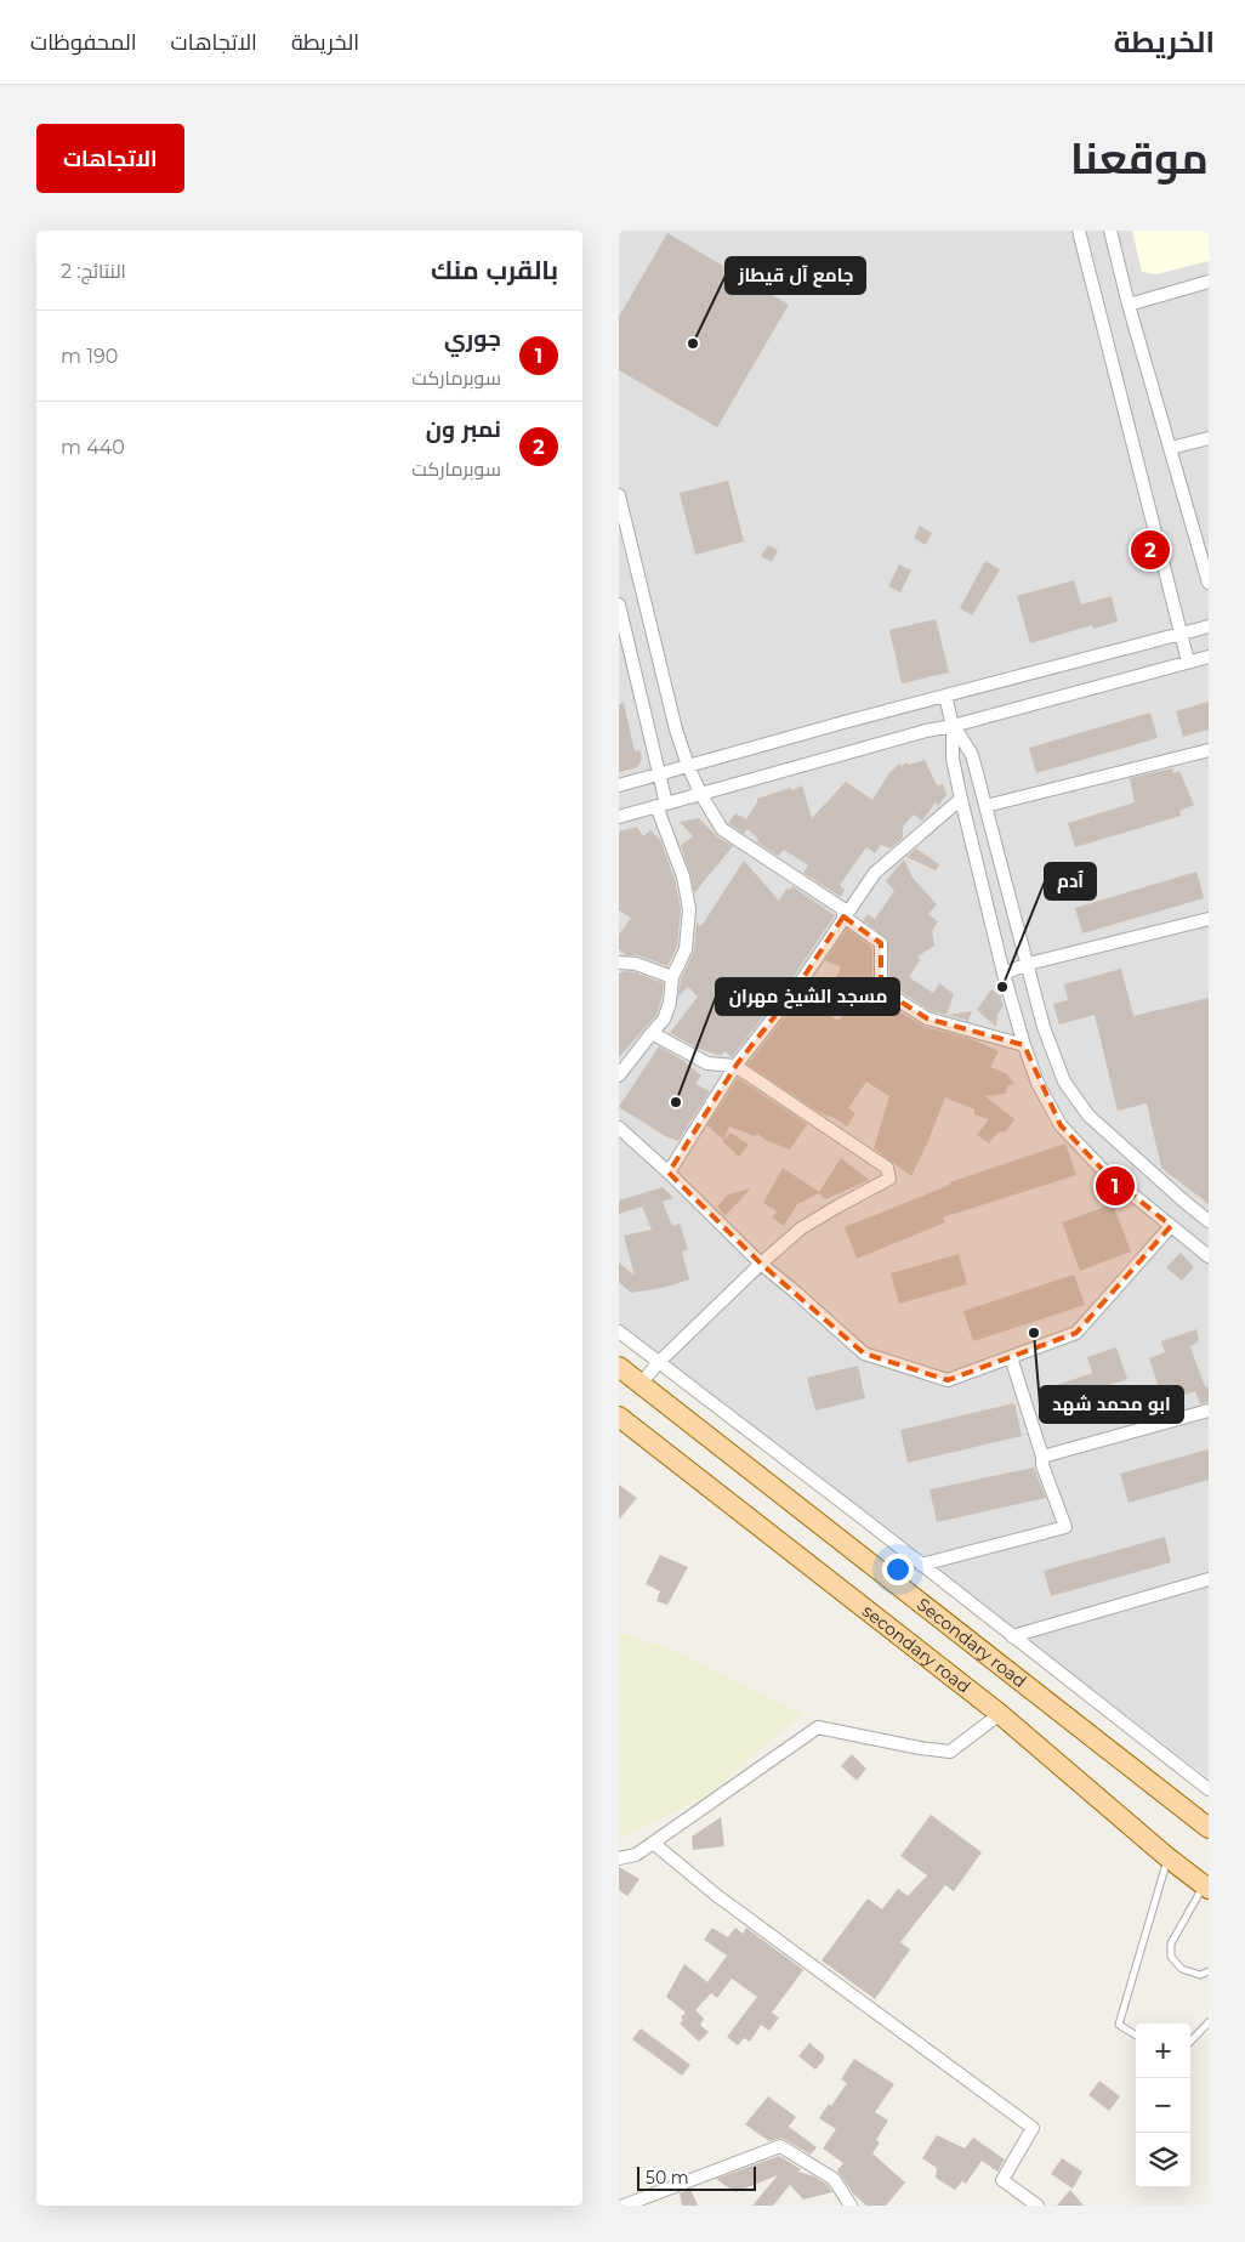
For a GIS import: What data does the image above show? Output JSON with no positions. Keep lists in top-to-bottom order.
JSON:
{
  "streets": {
    "main road": ["Secondary road", "secondary road"]
  },
  "places": [
    "جامع آل قيطاز",
    "ٱدم",
    "مسجد الشيخ مهران",
    "ابو محمد شهد"
  ],
  "scale_bar": "50 m",
  "page": {
    "header": "الخريطة",
    "nav": ["الخريطة", "الاتجاهات", "المحفوظات"],
    "title": "موقعنا",
    "buttons": "الاتجاهات",
    "heading": ["بالقرب منك", "النتائج: 2"],
    "list": [
      {
        "mark": "1",
        "name": "جوري",
        "note": "سوبرماركت",
        "value": "190 m"
      },
      {
        "mark": "2",
        "name": "نمبر ون",
        "note": "سوبرماركت",
        "value": "440 m"
      }
    ],
    "pins": ["2", "1"],
    "map_buttons": ["+", "−"],
    "scale": "50 m"
  }
}
